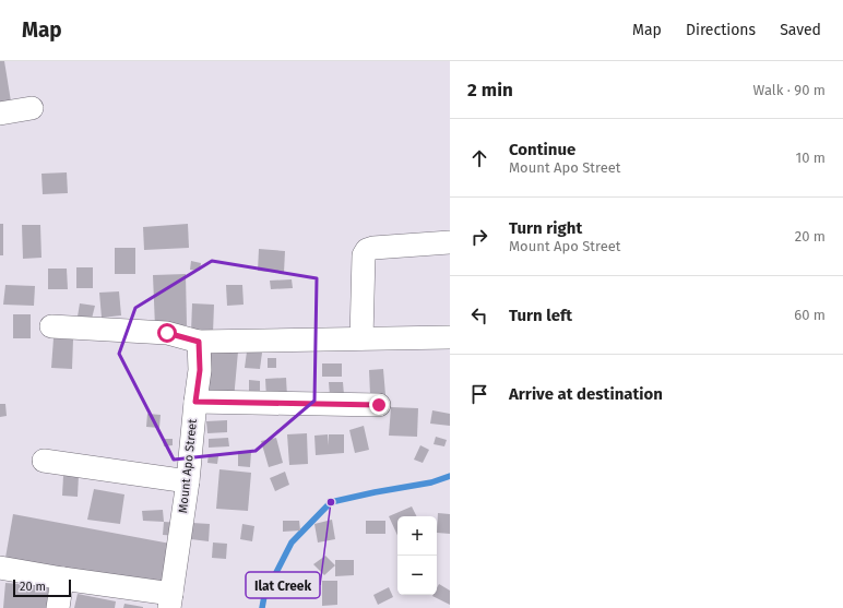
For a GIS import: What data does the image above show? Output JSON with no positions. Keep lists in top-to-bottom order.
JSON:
{
  "streets": {
    "street": ["Mount Apo Street"]
  },
  "places": ["Ilat Creek"],
  "scale_bar": "20 m",
  "page": {
    "header": "Map",
    "nav": ["Map", "Directions", "Saved"],
    "heading": ["2 min", "Walk · 90 m"],
    "list": [
      ["Continue", "Mount Apo Street", "10 m"],
      ["Turn right", "Mount Apo Street", "20 m"],
      ["Turn left", "60 m"],
      "Arrive at destination"
    ],
    "map_buttons": ["+", "−"],
    "scale": "20 m"
  }
}
